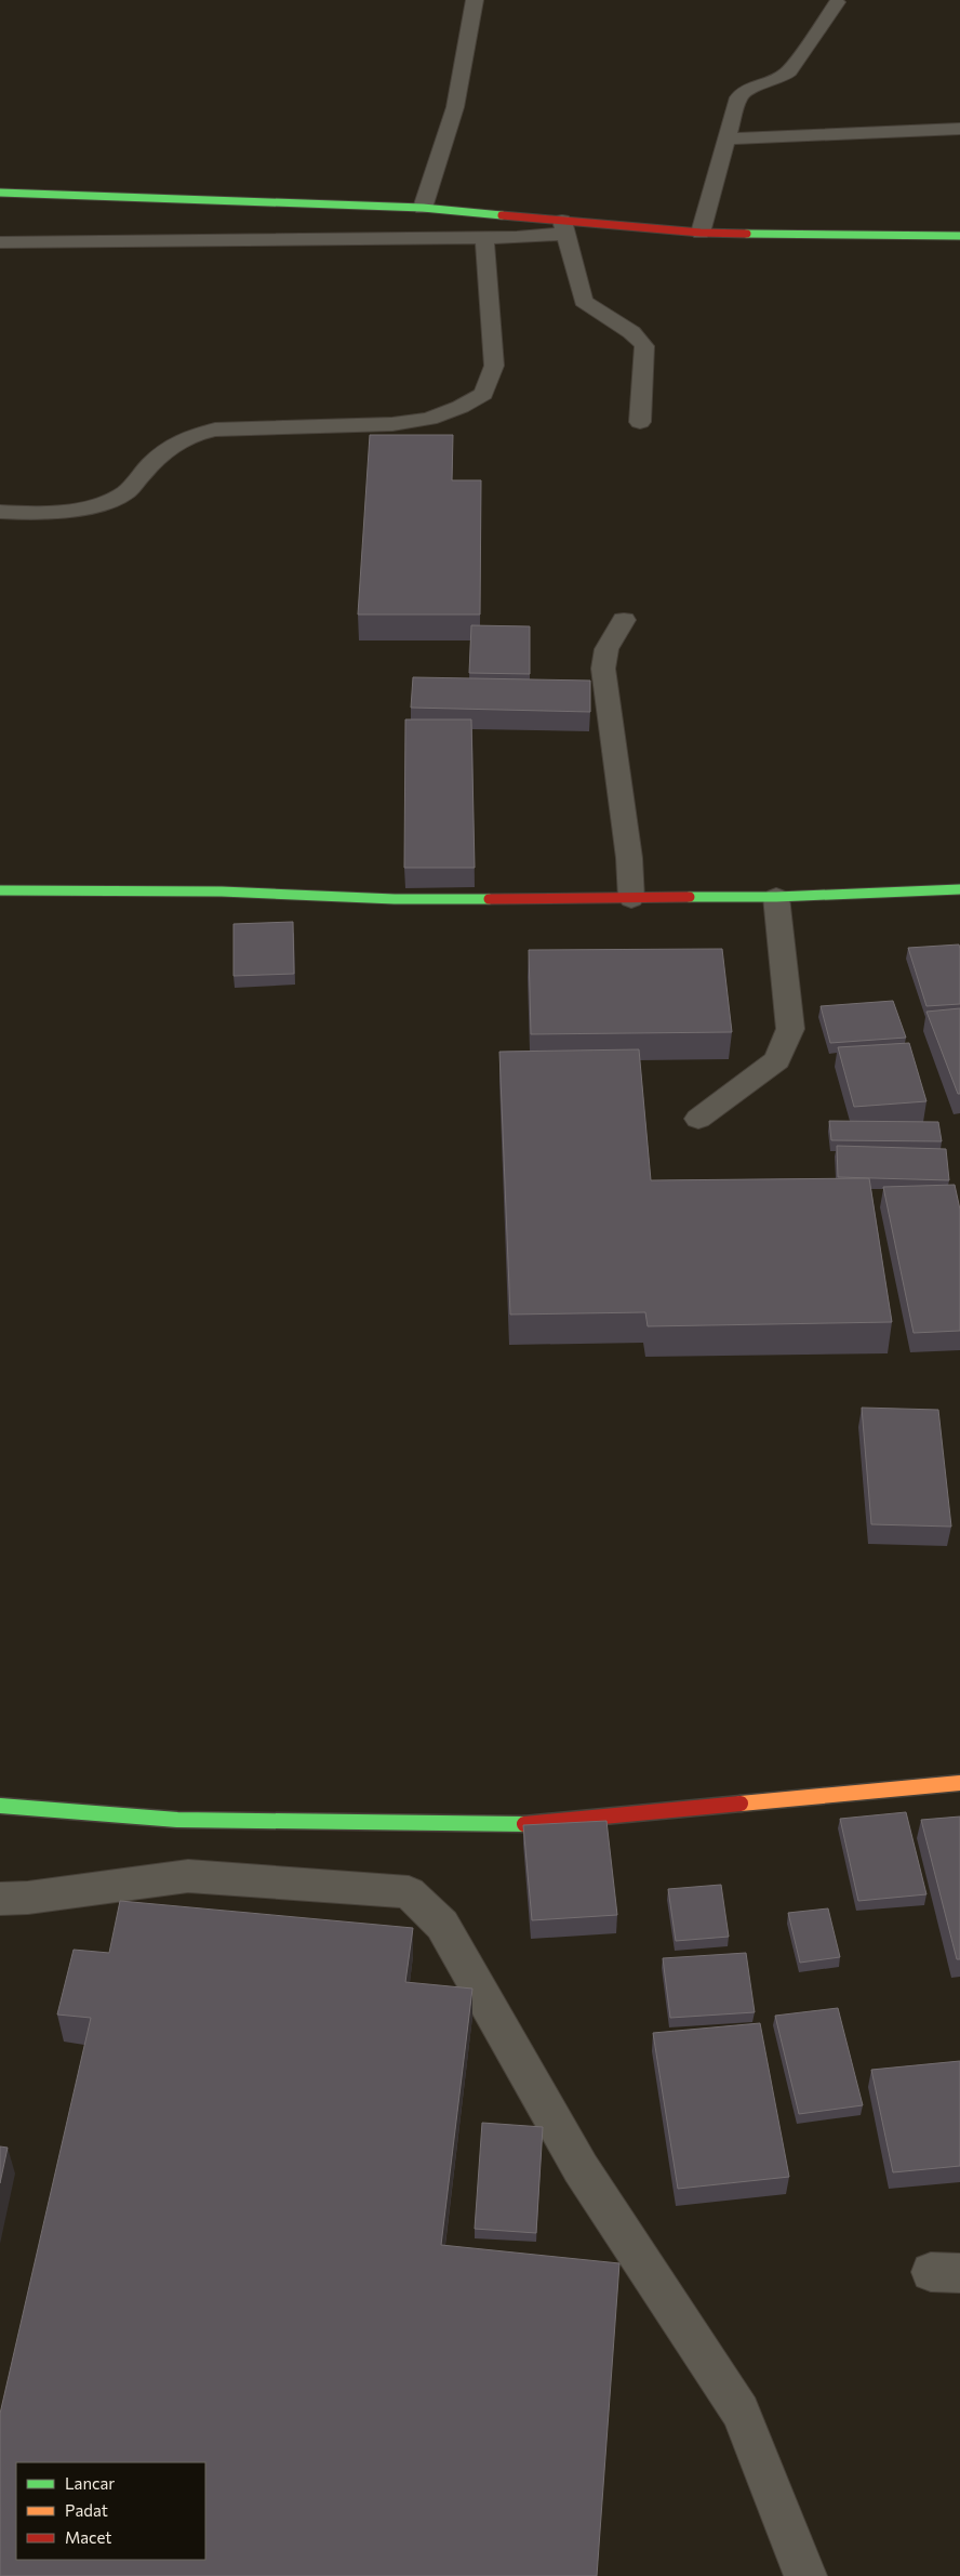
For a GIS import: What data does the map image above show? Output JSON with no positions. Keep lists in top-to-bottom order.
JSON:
{
  "legend": ["Lancar", "Padat", "Macet"]
}
